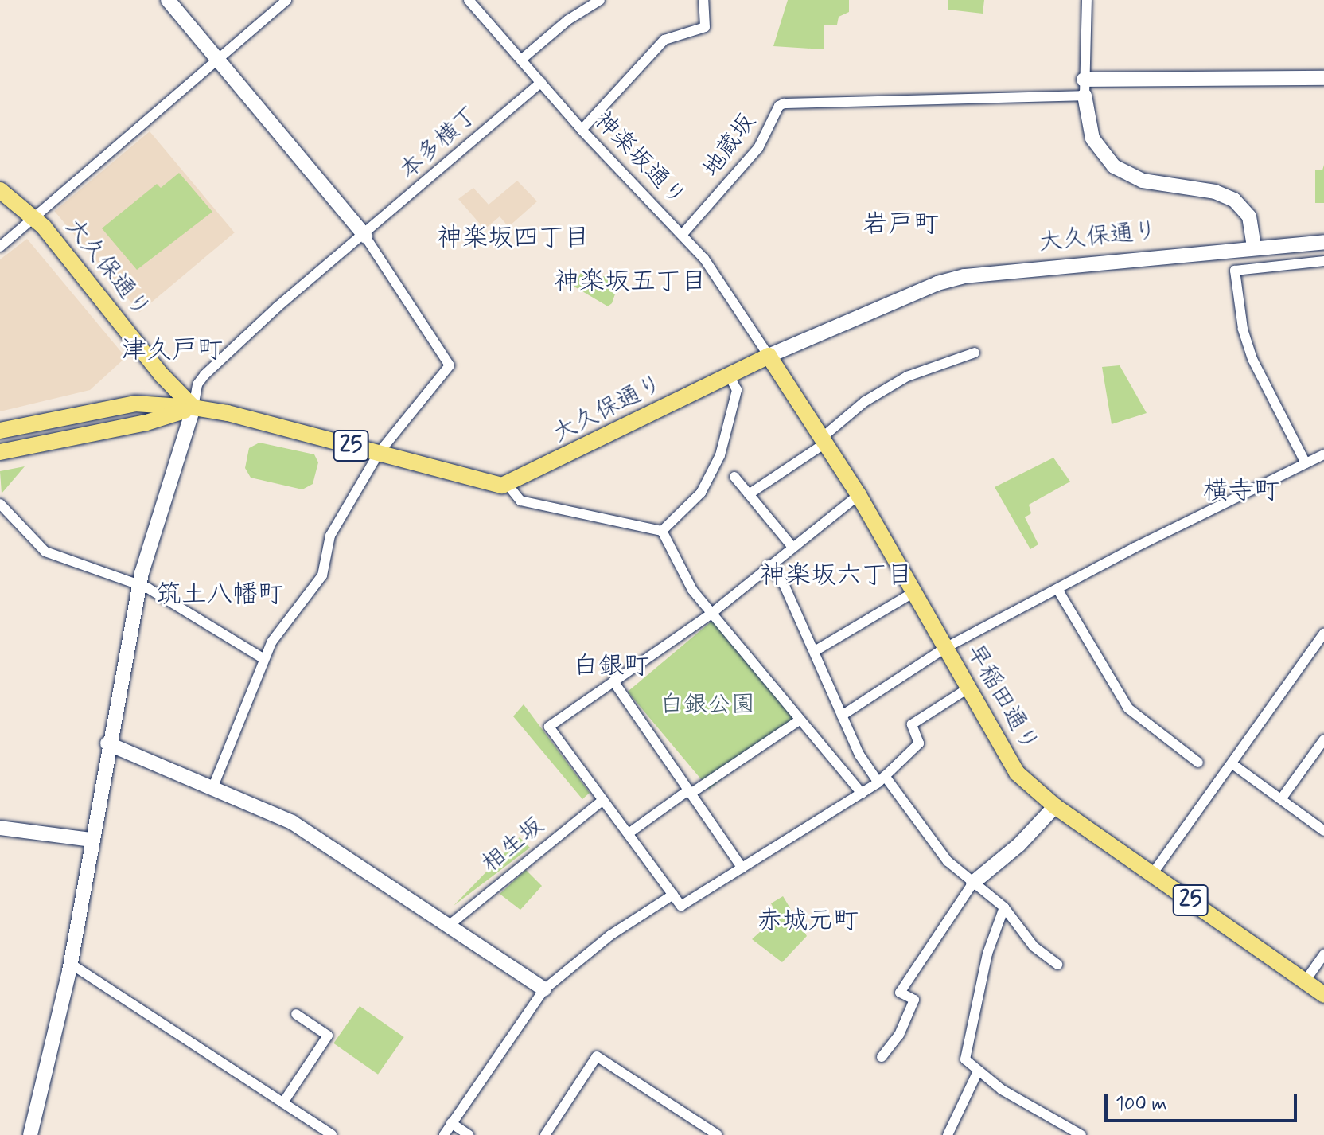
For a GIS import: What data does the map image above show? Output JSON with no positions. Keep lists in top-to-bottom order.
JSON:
{
  "streets": {
    "main road": ["大久保通り", "25", "早稲田通り"],
    "street": [
      "本多横丁",
      "地蔵坂",
      "神楽坂通り",
      "相生坂"
    ]
  },
  "crossings": [
    ["本多横丁", "神楽坂通り"],
    ["本多横丁", "大久保通り"],
    ["本多横丁", "25"],
    ["地蔵坂", "神楽坂通り"],
    ["神楽坂通り", "大久保通り"],
    ["神楽坂通り", "早稲田通り"],
    ["大久保通り", "25"],
    ["大久保通り", "早稲田通り"]
  ],
  "districts": [
    "岩戸町",
    "神楽坂四丁目",
    "神楽坂五丁目",
    "津久戸町",
    "横寺町",
    "神楽坂六丁目",
    "筑土八幡町",
    "白銀町",
    "赤城元町"
  ],
  "parks": ["白銀公園"],
  "scale_bar": "100 m"
}
